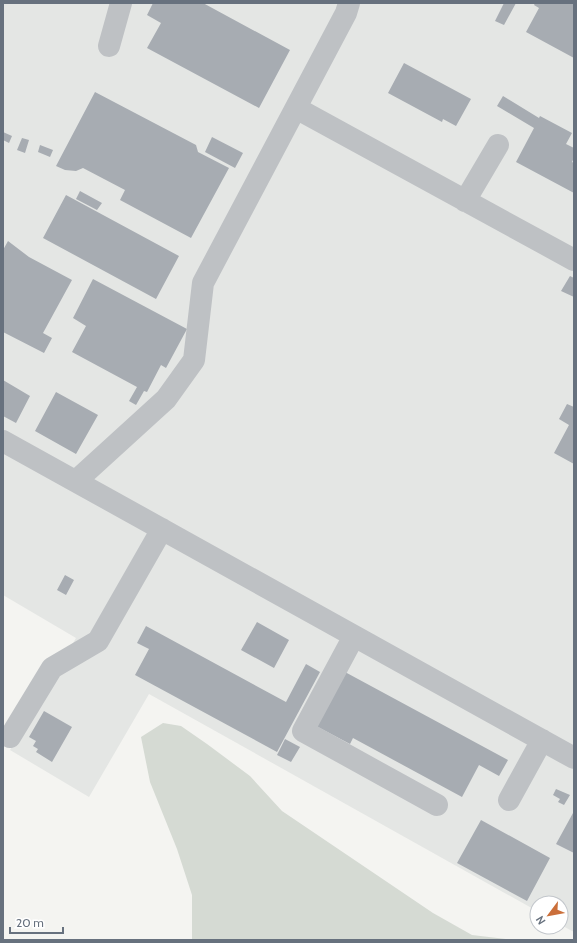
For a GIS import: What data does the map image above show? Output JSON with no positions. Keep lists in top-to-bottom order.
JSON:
{
  "scale_bar": "20 m",
  "north": "bottom left"
}
